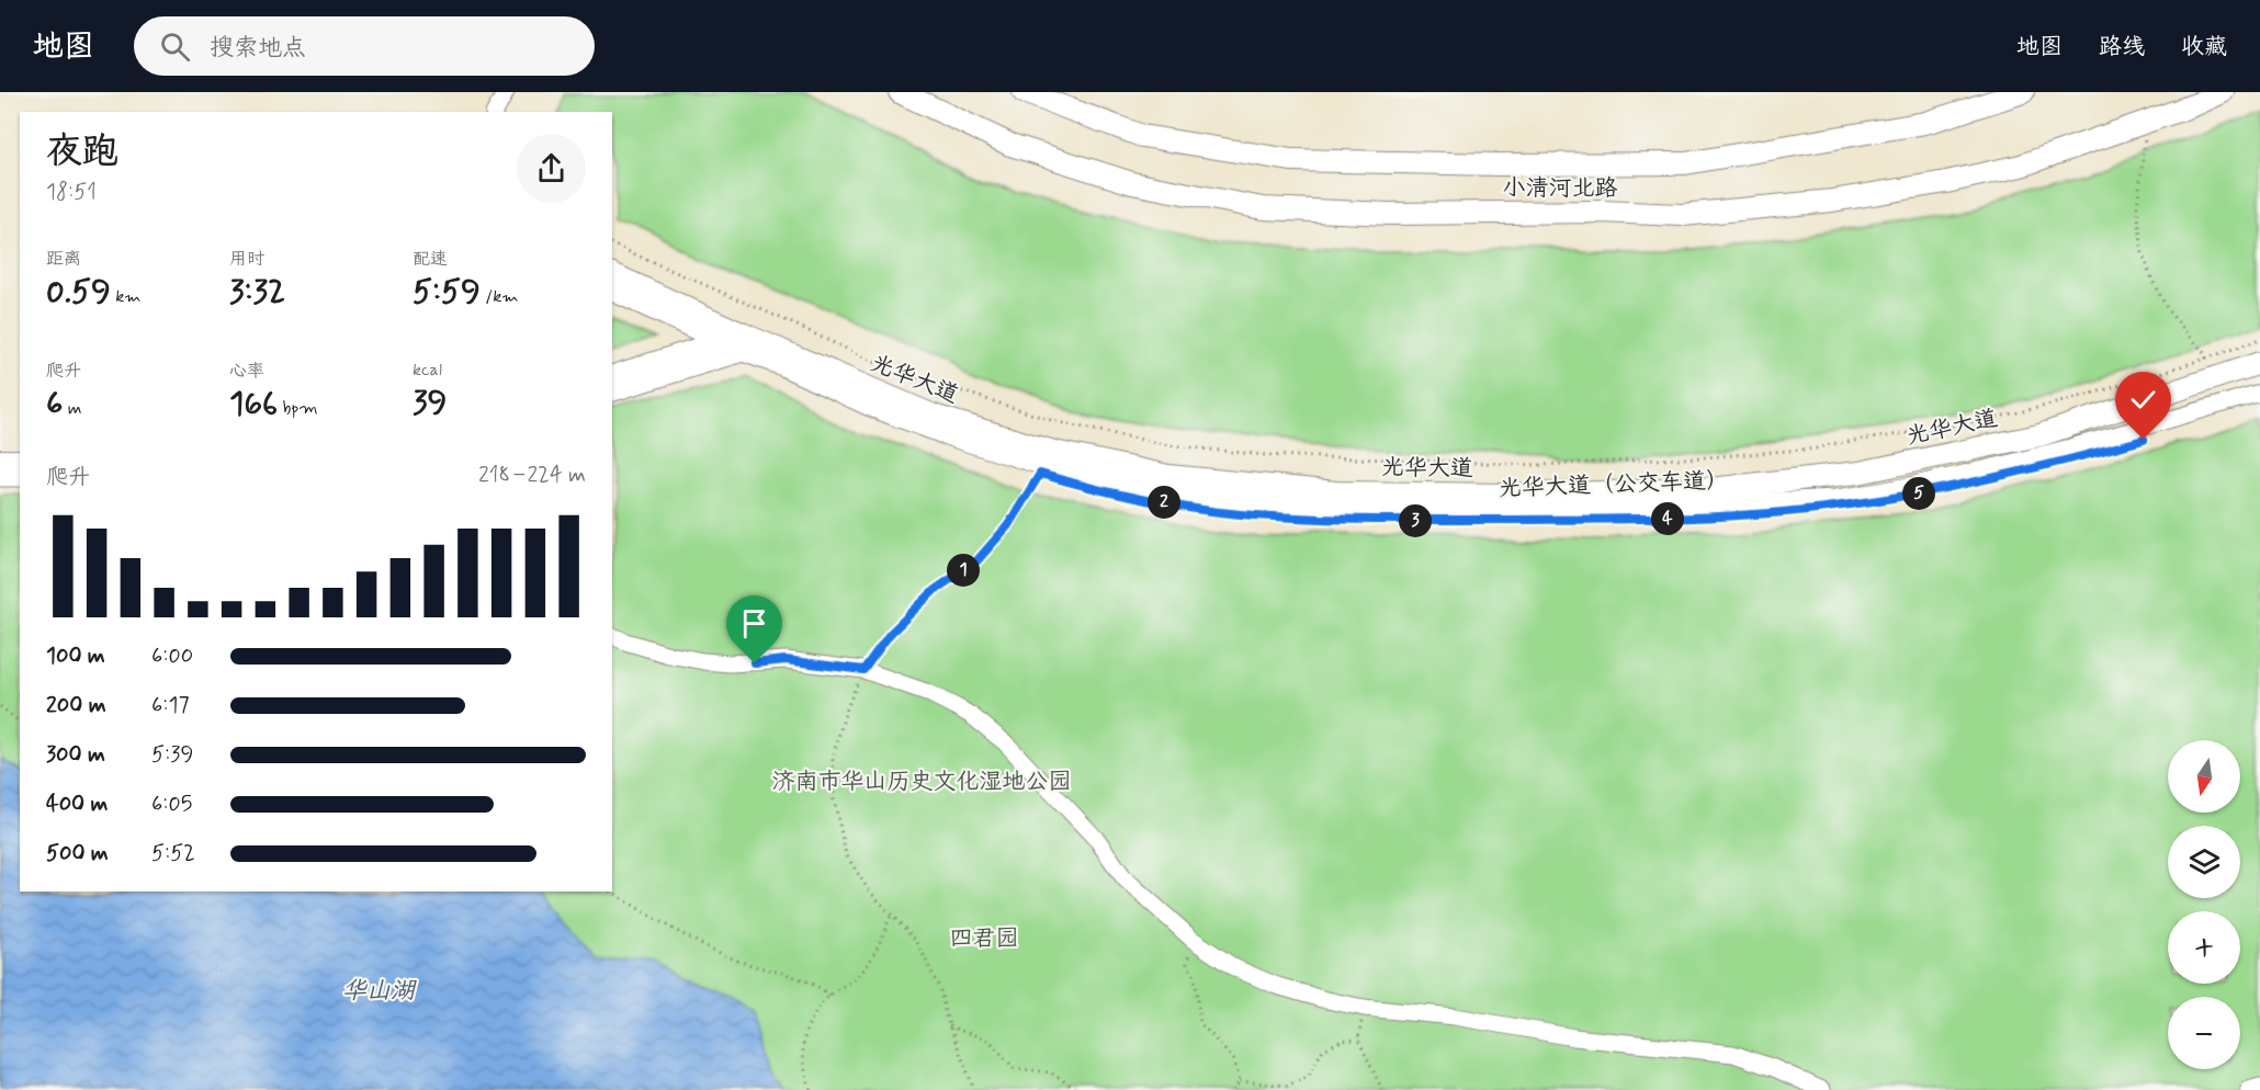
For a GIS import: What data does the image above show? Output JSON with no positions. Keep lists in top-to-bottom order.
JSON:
{
  "streets": {
    "main road": ["小清河北路", "光华大道"],
    "street": ["光华大道（公交车道）"]
  },
  "crossings": [
    ["光华大道", "光华大道（公交车道）"]
  ],
  "water": ["华山湖"],
  "parks": ["济南市华山历史文化湿地公园", "四君园"],
  "north": "bottom",
  "page": {
    "header": "地图",
    "search": "搜索地点",
    "nav": ["地图", "路线", "收藏"],
    "heading": ["夜跑", "18:51"],
    "stats": [
      ["距离", "0.59 km"],
      ["用时", "3:32"],
      ["配速", "5:59 /km"],
      ["爬升", "6 m"],
      ["心率", "166 bpm"],
      ["kcal", "39"]
    ],
    "chart": ["爬升", "218–224 m"],
    "pins": [
      "5",
      "2",
      "4",
      "3",
      "1"
    ],
    "list": [
      {
        "name": "100 m",
        "note": "6:00"
      },
      {
        "name": "200 m",
        "note": "6:17"
      },
      {
        "name": "300 m",
        "note": "5:39"
      },
      {
        "name": "400 m",
        "note": "6:05"
      },
      {
        "name": "500 m",
        "note": "5:52"
      }
    ],
    "map_buttons": ["+", "−"]
  }
}
